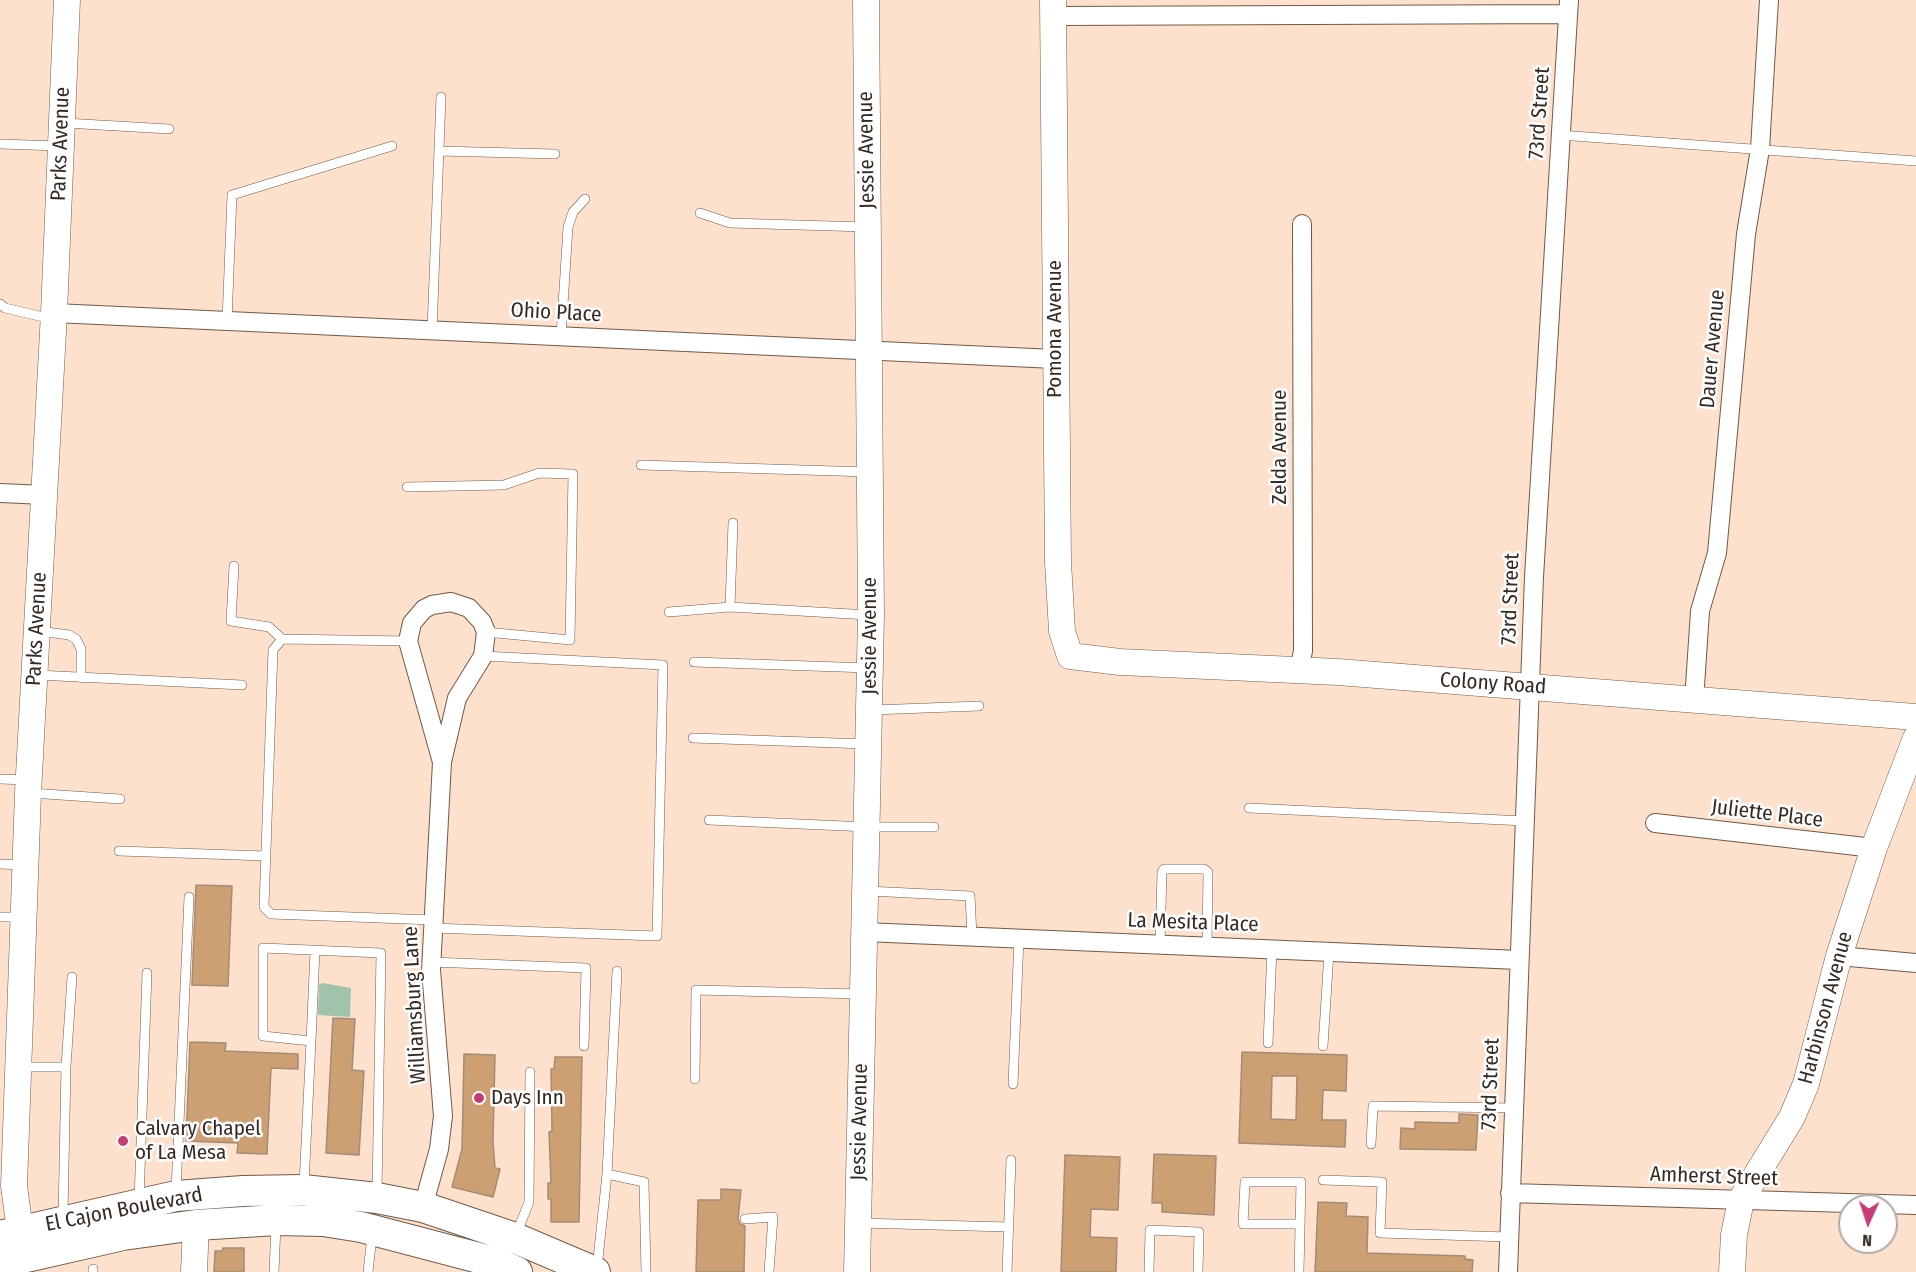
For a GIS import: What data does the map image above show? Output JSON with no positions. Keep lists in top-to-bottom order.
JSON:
{
  "streets": {
    "main road": ["El Cajon Boulevard"],
    "street": [
      "73rd Street",
      "Parks Avenue",
      "Jessie Avenue",
      "Ohio Place",
      "Pomona Avenue",
      "Dauer Avenue",
      "Zelda Avenue",
      "Colony Road",
      "Juliette Place",
      "La Mesita Place",
      "Williamsburg Lane",
      "Harbinson Avenue",
      "Amherst Street"
    ]
  },
  "crossings": [
    ["73rd Street", "Colony Road"],
    ["73rd Street", "La Mesita Place"],
    ["73rd Street", "Amherst Street"],
    ["Parks Avenue", "Ohio Place"],
    ["Parks Avenue", "El Cajon Boulevard"],
    ["Jessie Avenue", "Ohio Place"],
    ["Jessie Avenue", "La Mesita Place"],
    ["Ohio Place", "Pomona Avenue"],
    ["Pomona Avenue", "Colony Road"],
    ["Dauer Avenue", "Colony Road"],
    ["Zelda Avenue", "Colony Road"],
    ["Juliette Place", "Harbinson Avenue"],
    ["Williamsburg Lane", "El Cajon Boulevard"],
    ["Harbinson Avenue", "Amherst Street"]
  ],
  "places": ["Days Inn", "Calvary Chapel of La Mesa"],
  "north": "bottom"
}
